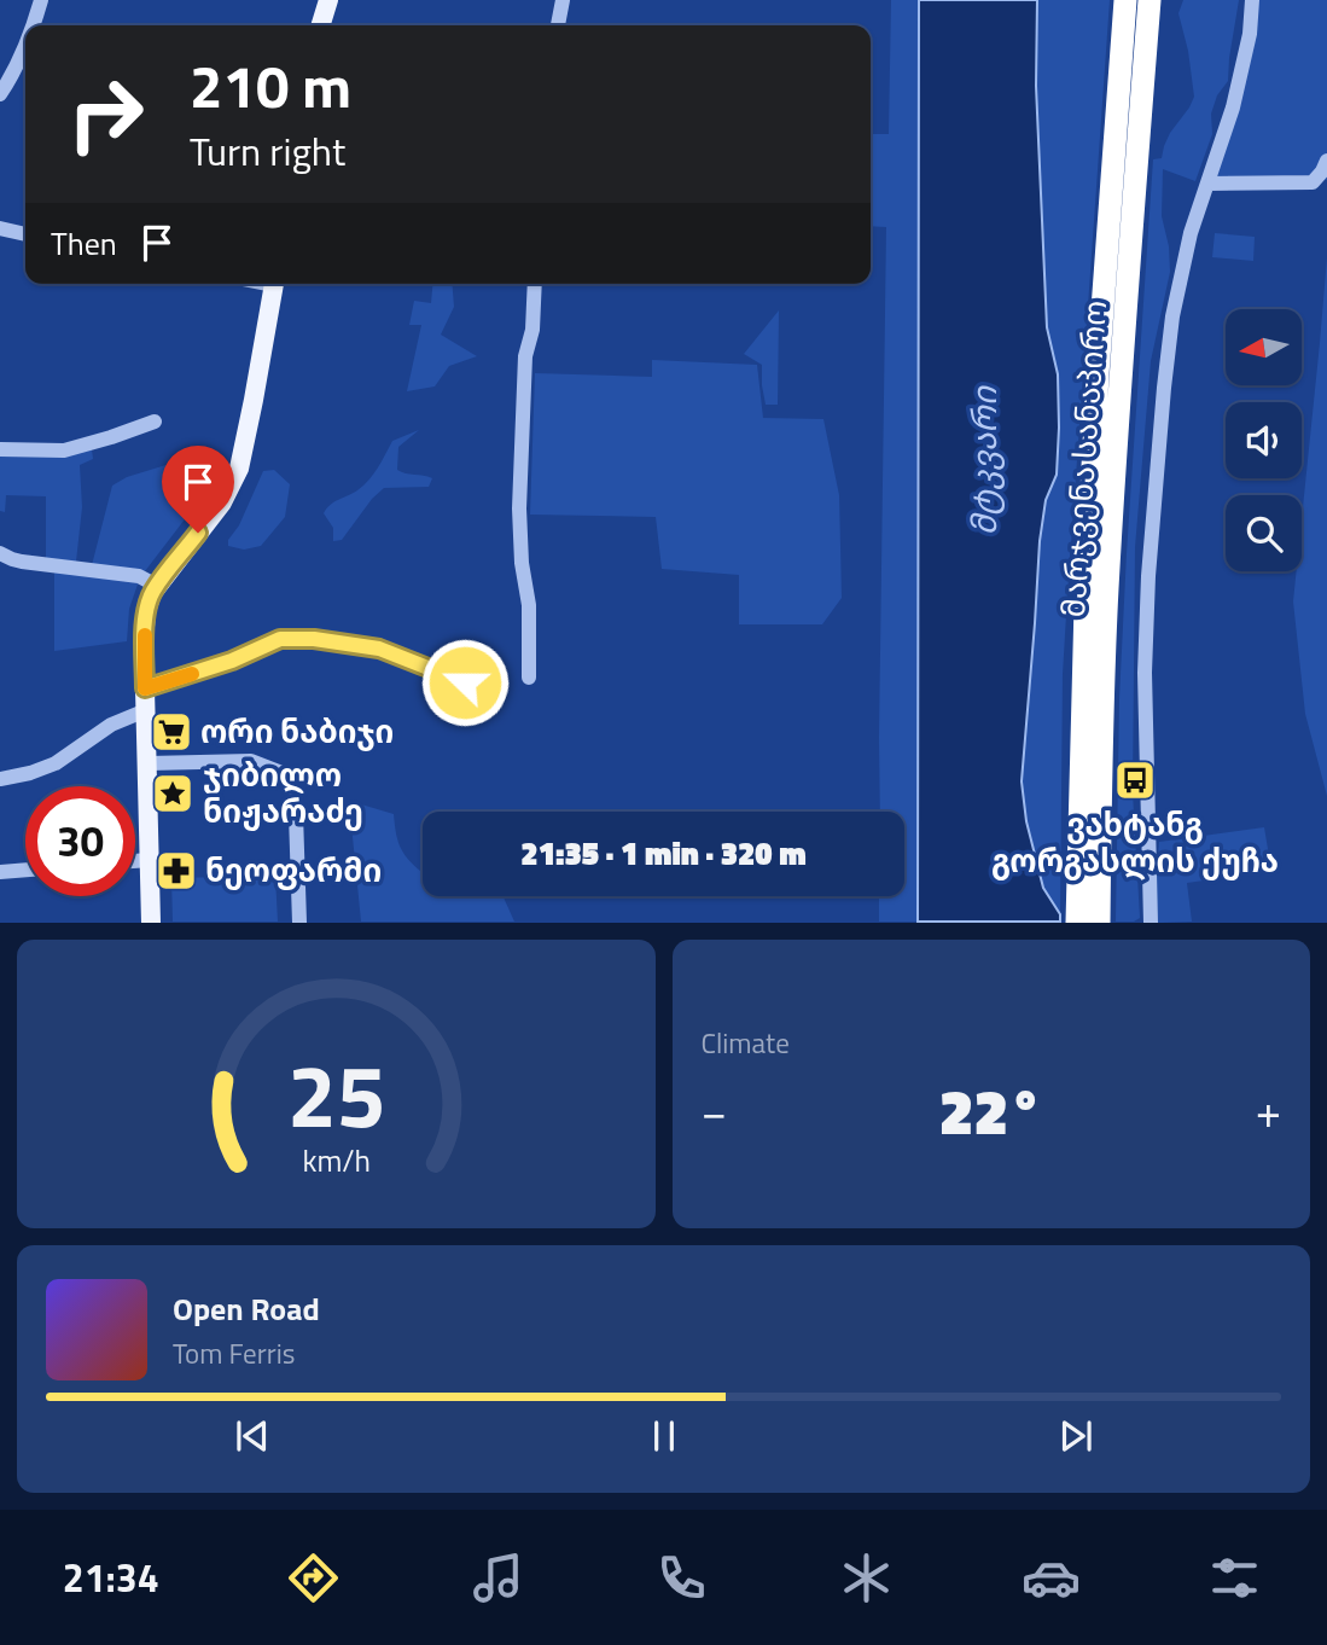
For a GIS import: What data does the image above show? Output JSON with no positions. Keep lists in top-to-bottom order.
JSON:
{
  "streets": {
    "highway": ["მარჯვენა სანაპირო"]
  },
  "water": ["მტკვარი"],
  "places": {
    "supermarket": ["ორი ნაბიჯი"],
    "bus stop": ["ვახტანგ გორგასლის ქუჩა"],
    "place": ["ჯიბილო ნიჟარაძე"],
    "pharmacy": ["ნეოფარმი"]
  },
  "north": "left",
  "page": {
    "turn": ["210 m", "Turn right"],
    "then": "Then",
    "limit": "30",
    "trip": "21:35 · 1 min · 320 m",
    "tile": "Climate",
    "heat": ["−", "22°", "+"],
    "song": ["Open Road", "Tom Ferris"],
    "tabs": "21:34",
    "gauge": ["25", "km/h"]
  }
}
